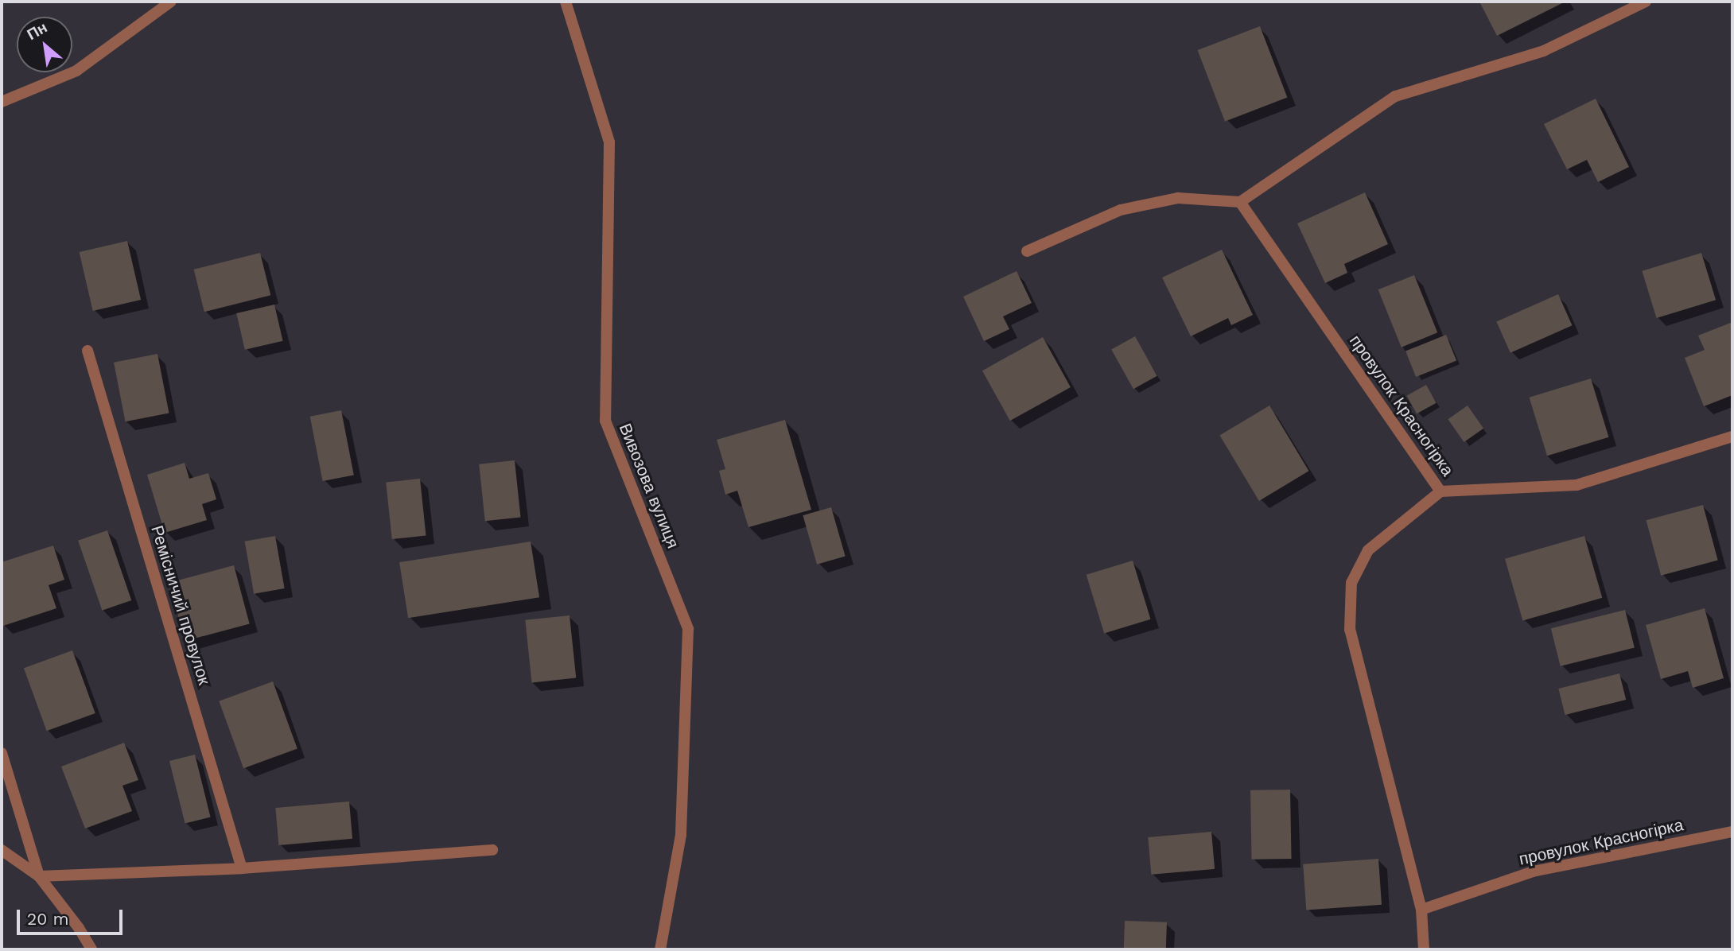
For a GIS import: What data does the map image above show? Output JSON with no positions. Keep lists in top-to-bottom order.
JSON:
{
  "streets": {
    "street": ["провулок Красногірка", "Вивозова вулиця", "Ремісничий провулок"]
  },
  "scale_bar": "20 m",
  "north": "top left"
}
